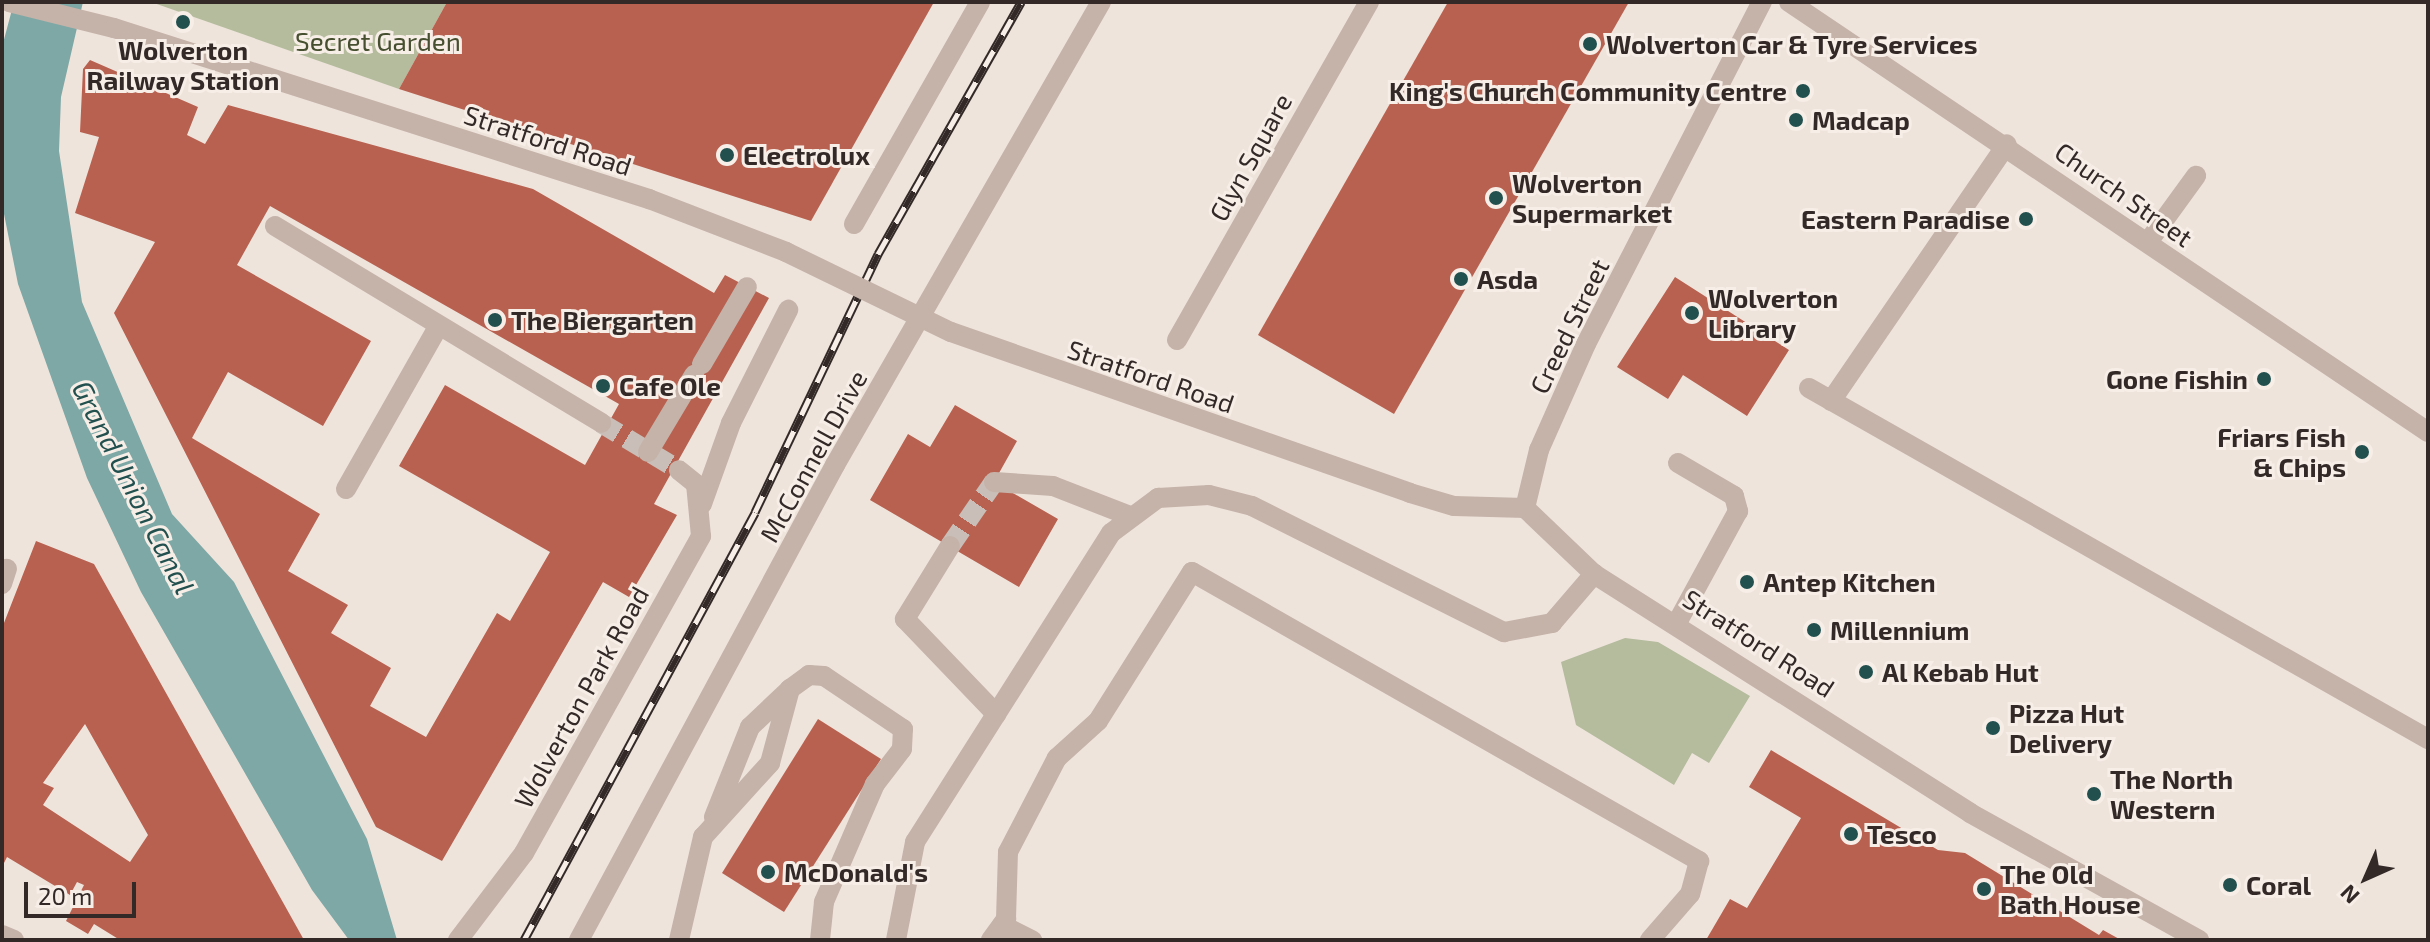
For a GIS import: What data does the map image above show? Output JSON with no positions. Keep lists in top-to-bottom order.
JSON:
{
  "streets": {
    "street": [
      "Stratford Road",
      "Glyn Square",
      "Church Street",
      "Creed Street",
      "McConnell Drive",
      "Wolverton Park Road"
    ]
  },
  "crossings": [
    ["Stratford Road", "Creed Street"]
  ],
  "water": ["Grand Union Canal"],
  "parks": ["Secret Garden"],
  "places": [
    "Wolverton Railway Station",
    "Wolverton Car & Tyre Services",
    "King's Church Community Centre",
    "Madcap",
    "Electrolux",
    "Wolverton Supermarket",
    "Eastern Paradise",
    "Asda",
    "Wolverton Library",
    "The Biergarten",
    "Gone Fishin",
    "Cafe Ole",
    "Friars Fish & Chips",
    "Antep Kitchen",
    "Millennium",
    "Al Kebab Hut",
    "Pizza Hut Delivery",
    "The North Western",
    "Tesco",
    "McDonald's",
    "Coral",
    "The Old Bath House"
  ],
  "scale_bar": "20 m",
  "north": "bottom left"
}
